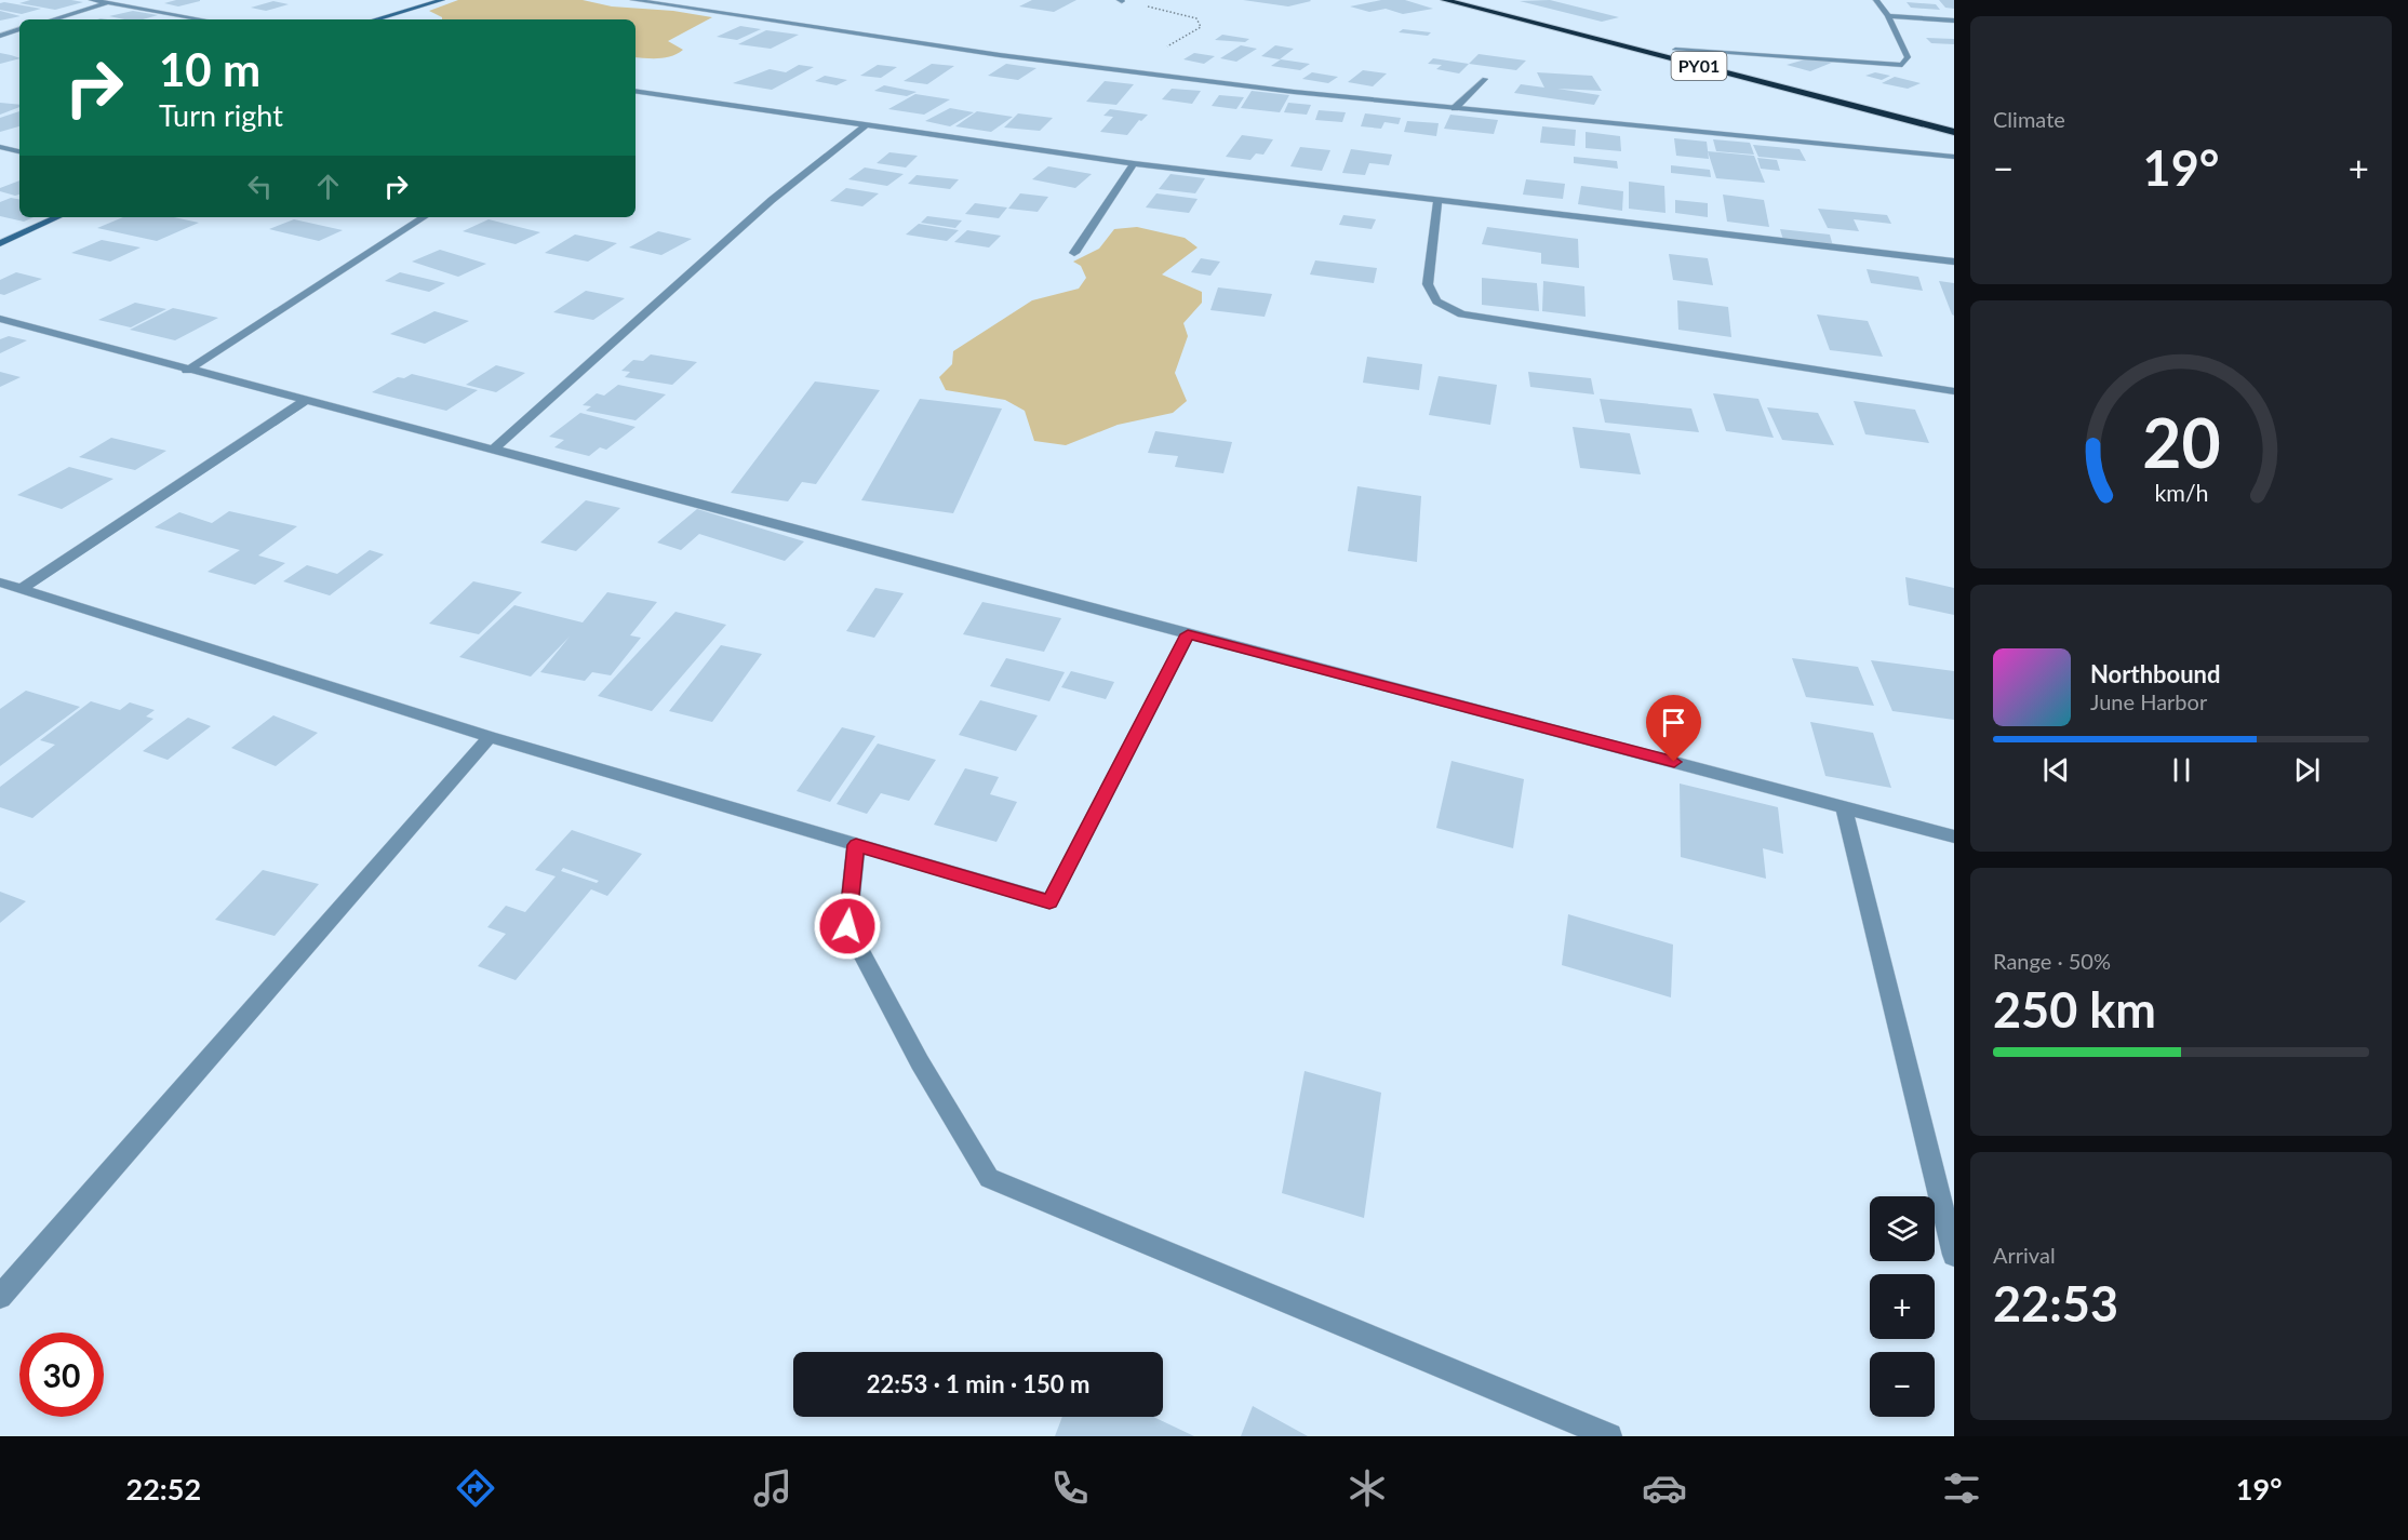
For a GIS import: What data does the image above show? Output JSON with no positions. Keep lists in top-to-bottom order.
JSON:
{
  "streets": {
    "highway": ["PY01"]
  },
  "page": {
    "tile": [
      "Climate",
      ["Range · 50%", "250 km"],
      ["Arrival", "22:53"]
    ],
    "turn": ["10 m", "Turn right"],
    "heat": ["−", "19°", "+"],
    "song": ["Northbound", "June Harbor"],
    "map_buttons": ["+", "−"],
    "limit": "30",
    "trip": "22:53 · 1 min · 150 m",
    "tabs": ["22:52", "19°"],
    "gauge": ["20", "km/h"]
  }
}
